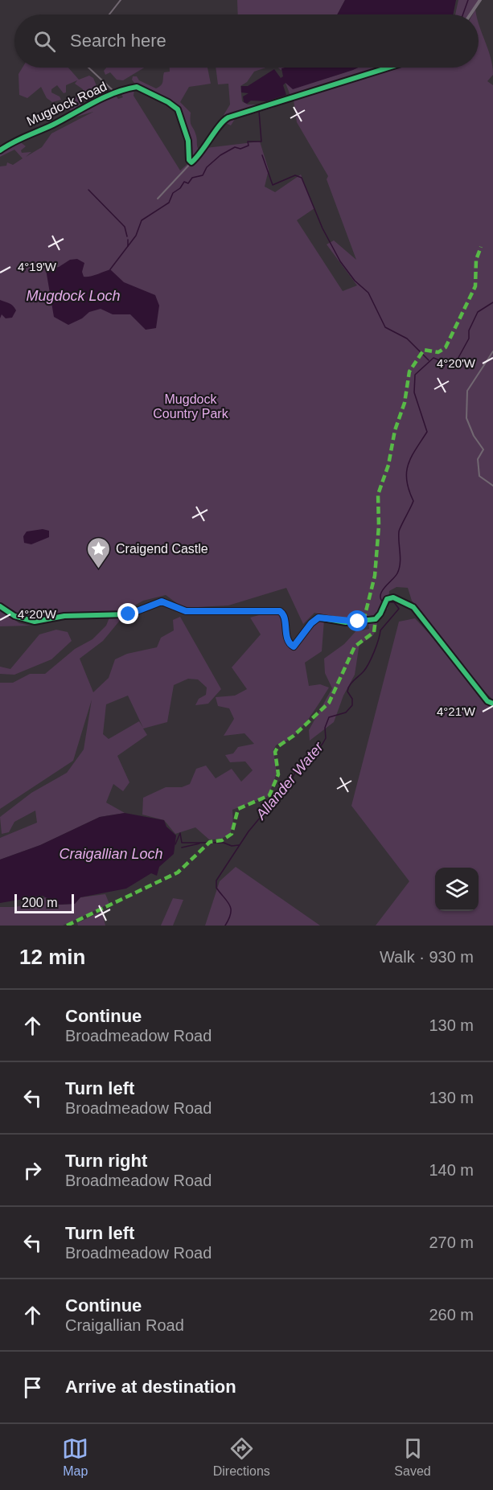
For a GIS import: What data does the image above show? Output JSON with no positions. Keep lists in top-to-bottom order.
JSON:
{
  "streets": {
    "street": ["Mugdock Road"]
  },
  "water": ["Mugdock Loch", "Allander Water", "Craigallian Loch"],
  "parks": ["Mugdock Country Park"],
  "places": {
    "place": ["Craigend Castle"]
  },
  "scale_bar": "200 m",
  "page": {
    "search": "Search here",
    "scale": "200 m",
    "heading": ["12 min", "Walk · 930 m"],
    "list": [
      ["Continue", "Broadmeadow Road", "130 m"],
      ["Turn left", "Broadmeadow Road", "130 m"],
      ["Turn right", "Broadmeadow Road", "140 m"],
      ["Turn left", "Broadmeadow Road", "270 m"],
      ["Continue", "Craigallian Road", "260 m"],
      "Arrive at destination"
    ],
    "nav": ["Map", "Directions", "Saved"]
  },
  "coordinates": ["4°19'W", "4°20'W", "4°21'W"]
}
